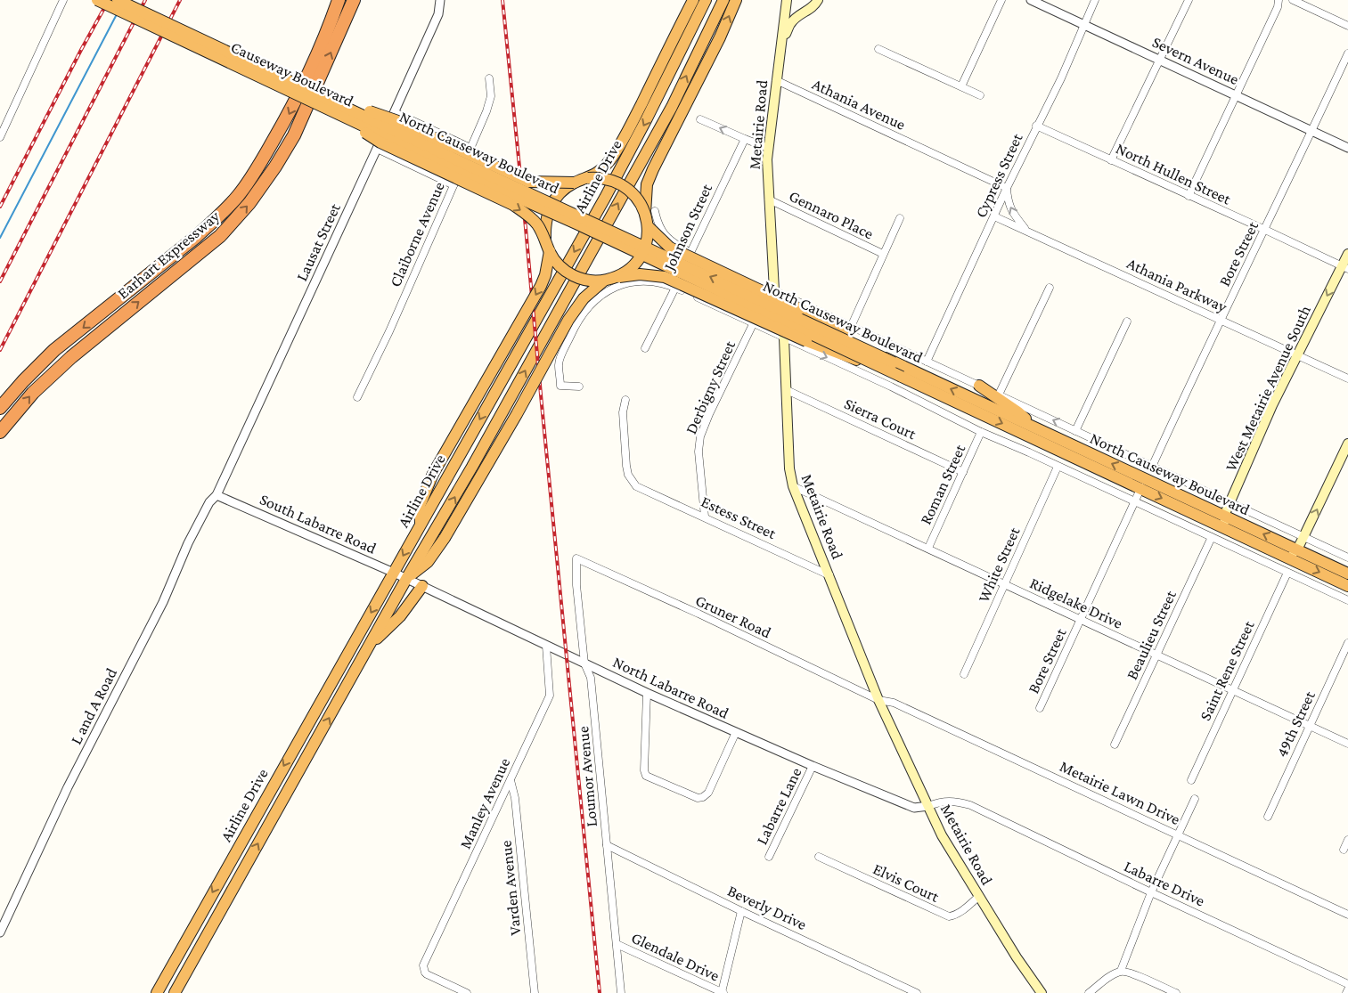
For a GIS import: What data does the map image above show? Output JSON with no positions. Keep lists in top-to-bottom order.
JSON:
{
  "streets": {
    "highway": [
      "Causeway Boulevard",
      "North Causeway Boulevard",
      "Airline Drive",
      "Earhart Expressway"
    ],
    "main road": ["Metairie Road", "West Metairie Avenue South"],
    "street": [
      "Severn Avenue",
      "Athania Avenue",
      "North Hullen Street",
      "Cypress Street",
      "Gennaro Place",
      "Johnson Street",
      "Claiborne Avenue",
      "Lausat Street",
      "Bore Street",
      "Athania Parkway",
      "Derbigny Street",
      "Sierra Court",
      "Roman Street",
      "Estess Street",
      "South Labarre Road",
      "White Street",
      "Ridgelake Drive",
      "Gruner Road",
      "Beaulieu Street",
      "Saint Rene Street",
      "North Labarre Road",
      "L and A Road",
      "49th Street",
      "Loumor Avenue",
      "Metairie Lawn Drive",
      "Manley Avenue",
      "Labarre Lane",
      "Elvis Court",
      "Labarre Drive",
      "Varden Avenue",
      "Beverly Drive",
      "Glendale Drive"
    ]
  },
  "crossings": [
    ["Severn Avenue", "Cypress Street"],
    ["Severn Avenue", "Bore Street"],
    ["Causeway Boulevard", "North Causeway Boulevard"],
    ["Athania Avenue", "Metairie Road"],
    ["Athania Avenue", "Cypress Street"],
    ["Metairie Road", "North Causeway Boulevard"],
    ["Metairie Road", "Gennaro Place"],
    ["Metairie Road", "Sierra Court"],
    ["Metairie Road", "Estess Street"],
    ["Metairie Road", "Ridgelake Drive"],
    ["Metairie Road", "Gruner Road"],
    ["Metairie Road", "North Labarre Road"],
    ["Metairie Road", "Metairie Lawn Drive"],
    ["Metairie Road", "Elvis Court"],
    ["Metairie Road", "Labarre Drive"],
    ["North Causeway Boulevard", "Cypress Street"],
    ["North Causeway Boulevard", "Johnson Street"],
    ["North Causeway Boulevard", "Bore Street"],
    ["North Causeway Boulevard", "West Metairie Avenue South"],
    ["North Hullen Street", "Cypress Street"],
    ["North Hullen Street", "Bore Street"],
    ["North Hullen Street", "West Metairie Avenue South"],
    ["Cypress Street", "Athania Parkway"],
    ["Airline Drive", "South Labarre Road"],
    ["Airline Drive", "North Labarre Road"],
    ["Lausat Street", "South Labarre Road"],
    ["Lausat Street", "L and A Road"],
    ["Bore Street", "Athania Parkway"],
    ["Bore Street", "Ridgelake Drive"],
    ["Athania Parkway", "West Metairie Avenue South"],
    ["Derbigny Street", "Estess Street"],
    ["Sierra Court", "Roman Street"],
    ["Roman Street", "Ridgelake Drive"],
    ["South Labarre Road", "North Labarre Road"],
    ["South Labarre Road", "L and A Road"],
    ["White Street", "Ridgelake Drive"],
    ["Ridgelake Drive", "Beaulieu Street"],
    ["Ridgelake Drive", "Saint Rene Street"],
    ["Ridgelake Drive", "49th Street"],
    ["Gruner Road", "Loumor Avenue"],
    ["Gruner Road", "Metairie Lawn Drive"],
    ["North Labarre Road", "Loumor Avenue"],
    ["North Labarre Road", "Manley Avenue"],
    ["North Labarre Road", "Labarre Lane"],
    ["North Labarre Road", "Labarre Drive"],
    ["Loumor Avenue", "Beverly Drive"],
    ["Loumor Avenue", "Glendale Drive"],
    ["Manley Avenue", "Varden Avenue"]
  ]
}
